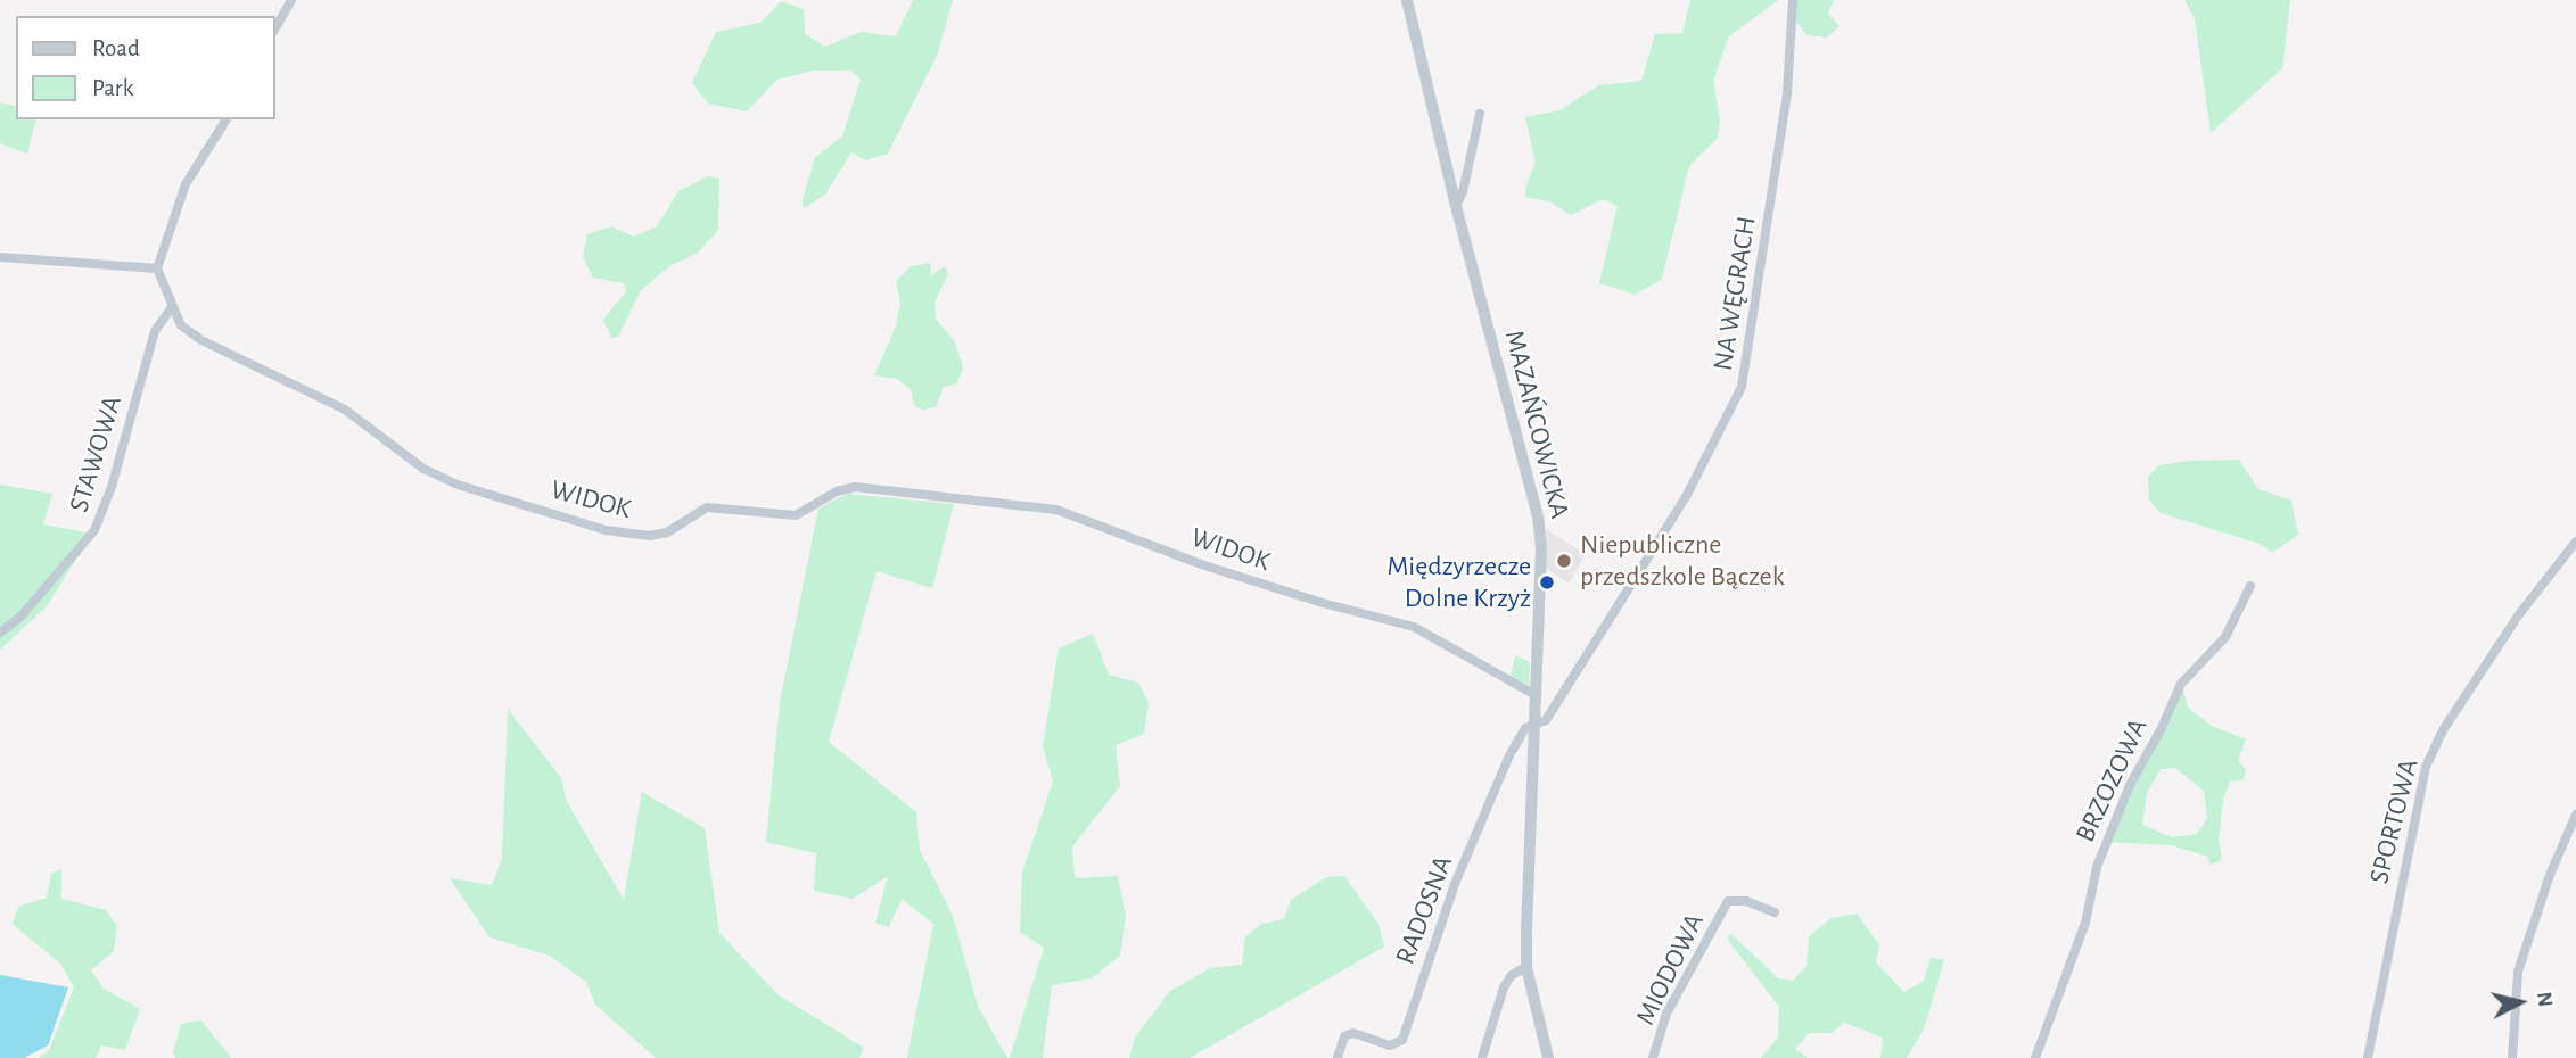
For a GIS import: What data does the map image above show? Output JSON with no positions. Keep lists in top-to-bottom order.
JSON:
{
  "streets": {
    "street": [
      "NA WĘGRACH",
      "MAZAŃCOWICKA",
      "STAWOWA",
      "WIDOK",
      "BRZOZOWA",
      "SPORTOWA",
      "RADOSNA",
      "MIODOWA"
    ]
  },
  "crossings": [
    ["NA WĘGRACH", "MAZAŃCOWICKA"],
    ["NA WĘGRACH", "RADOSNA"],
    ["MAZAŃCOWICKA", "WIDOK"],
    ["MAZAŃCOWICKA", "RADOSNA"],
    ["STAWOWA", "WIDOK"]
  ],
  "places": ["Niepubliczne przedszkole Bączek", "Międzyrzecze Dolne Krzyż"],
  "legend": ["Road", "Park"],
  "north": "right"
}
